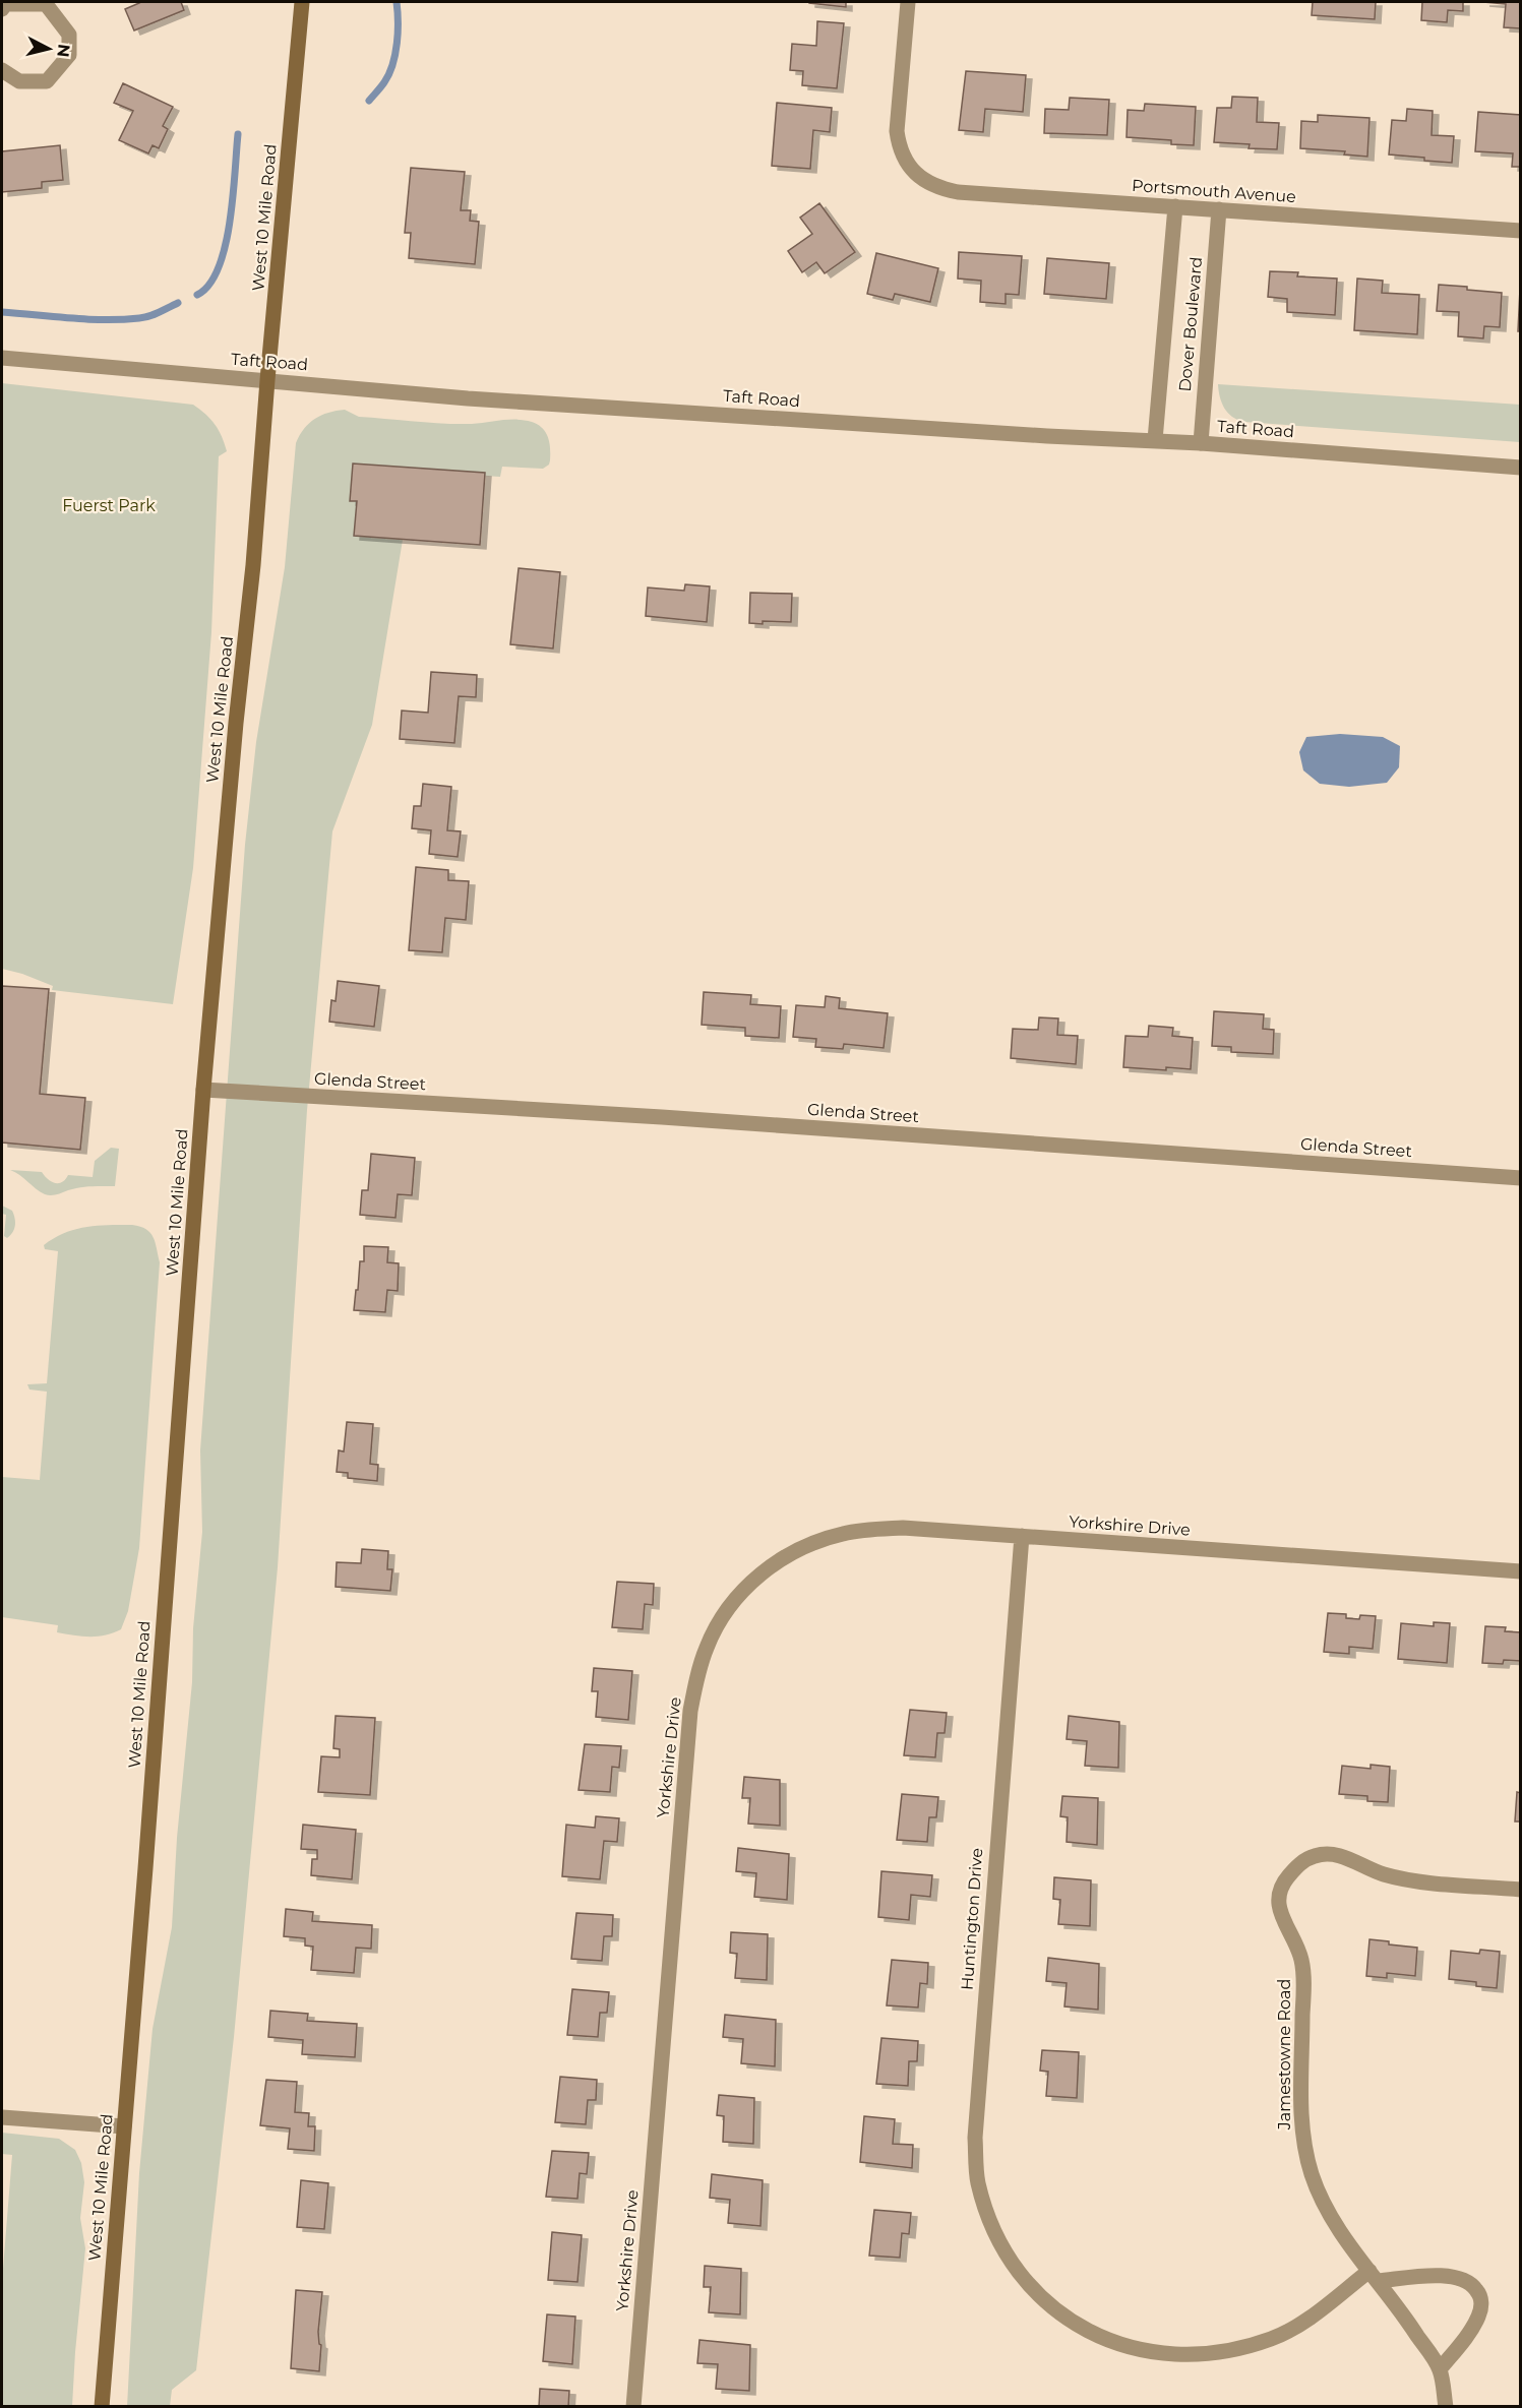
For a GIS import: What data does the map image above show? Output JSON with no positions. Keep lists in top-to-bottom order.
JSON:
{
  "streets": {
    "main road": ["West 10 Mile Road"],
    "street": [
      "Portsmouth Avenue",
      "Dover Boulevard",
      "Taft Road",
      "Glenda Street",
      "Yorkshire Drive",
      "Huntington Drive",
      "Jamestowne Road"
    ]
  },
  "crossings": [
    ["Portsmouth Avenue", "Dover Boulevard"],
    ["West 10 Mile Road", "Taft Road"],
    ["West 10 Mile Road", "Glenda Street"],
    ["Dover Boulevard", "Taft Road"],
    ["Yorkshire Drive", "Huntington Drive"],
    ["Huntington Drive", "Jamestowne Road"]
  ],
  "parks": ["Fuerst Park"],
  "north": "right"
}
